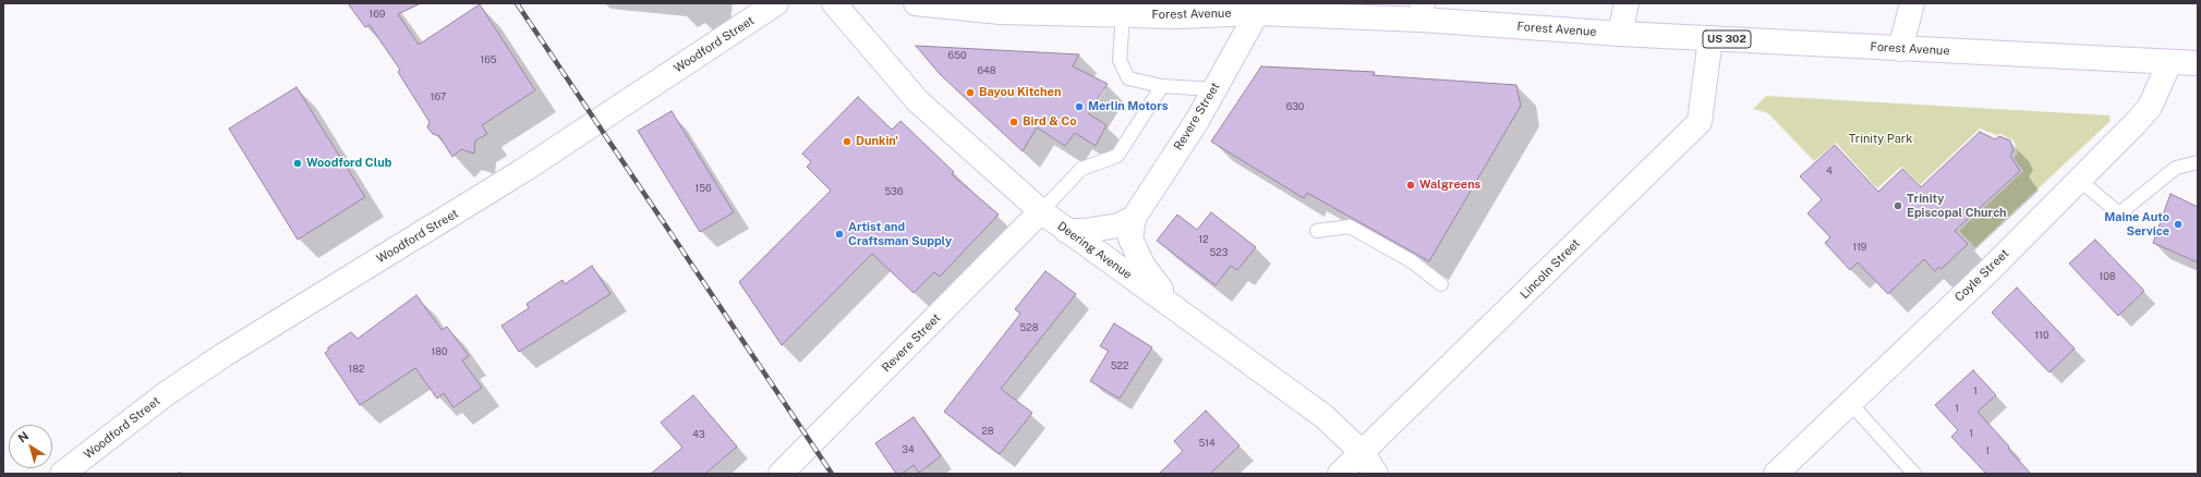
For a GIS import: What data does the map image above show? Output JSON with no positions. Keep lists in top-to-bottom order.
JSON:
{
  "streets": {
    "main road": [
      "Forest Avenue",
      "US 302",
      "Woodford Street",
      "Revere Street",
      "Deering Avenue",
      "Lincoln Street",
      "Coyle Street"
    ]
  },
  "crossings": [
    ["Forest Avenue", "Revere Street"],
    ["Forest Avenue", "Lincoln Street"],
    ["Forest Avenue", "Coyle Street"],
    ["Revere Street", "Deering Avenue"],
    ["Deering Avenue", "Lincoln Street"]
  ],
  "parks": ["Trinity Park"],
  "places": [
    "Bayou Kitchen",
    "Merlin Motors",
    "Bird & Co",
    "Dunkin'",
    "Woodford Club",
    "Walgreens",
    "Trinity Episcopal Church",
    "Maine Auto Service",
    "Artist and Craftsman Supply"
  ],
  "house_numbers": [
    "169",
    "650",
    "165",
    "648",
    "167",
    "630",
    "4",
    "156",
    "536",
    "12",
    "119",
    "523",
    "108",
    "528",
    "110",
    "180",
    "522",
    "182",
    "1",
    "1",
    "28",
    "1",
    "43",
    "514",
    "34",
    "1"
  ],
  "north": "top left"
}
